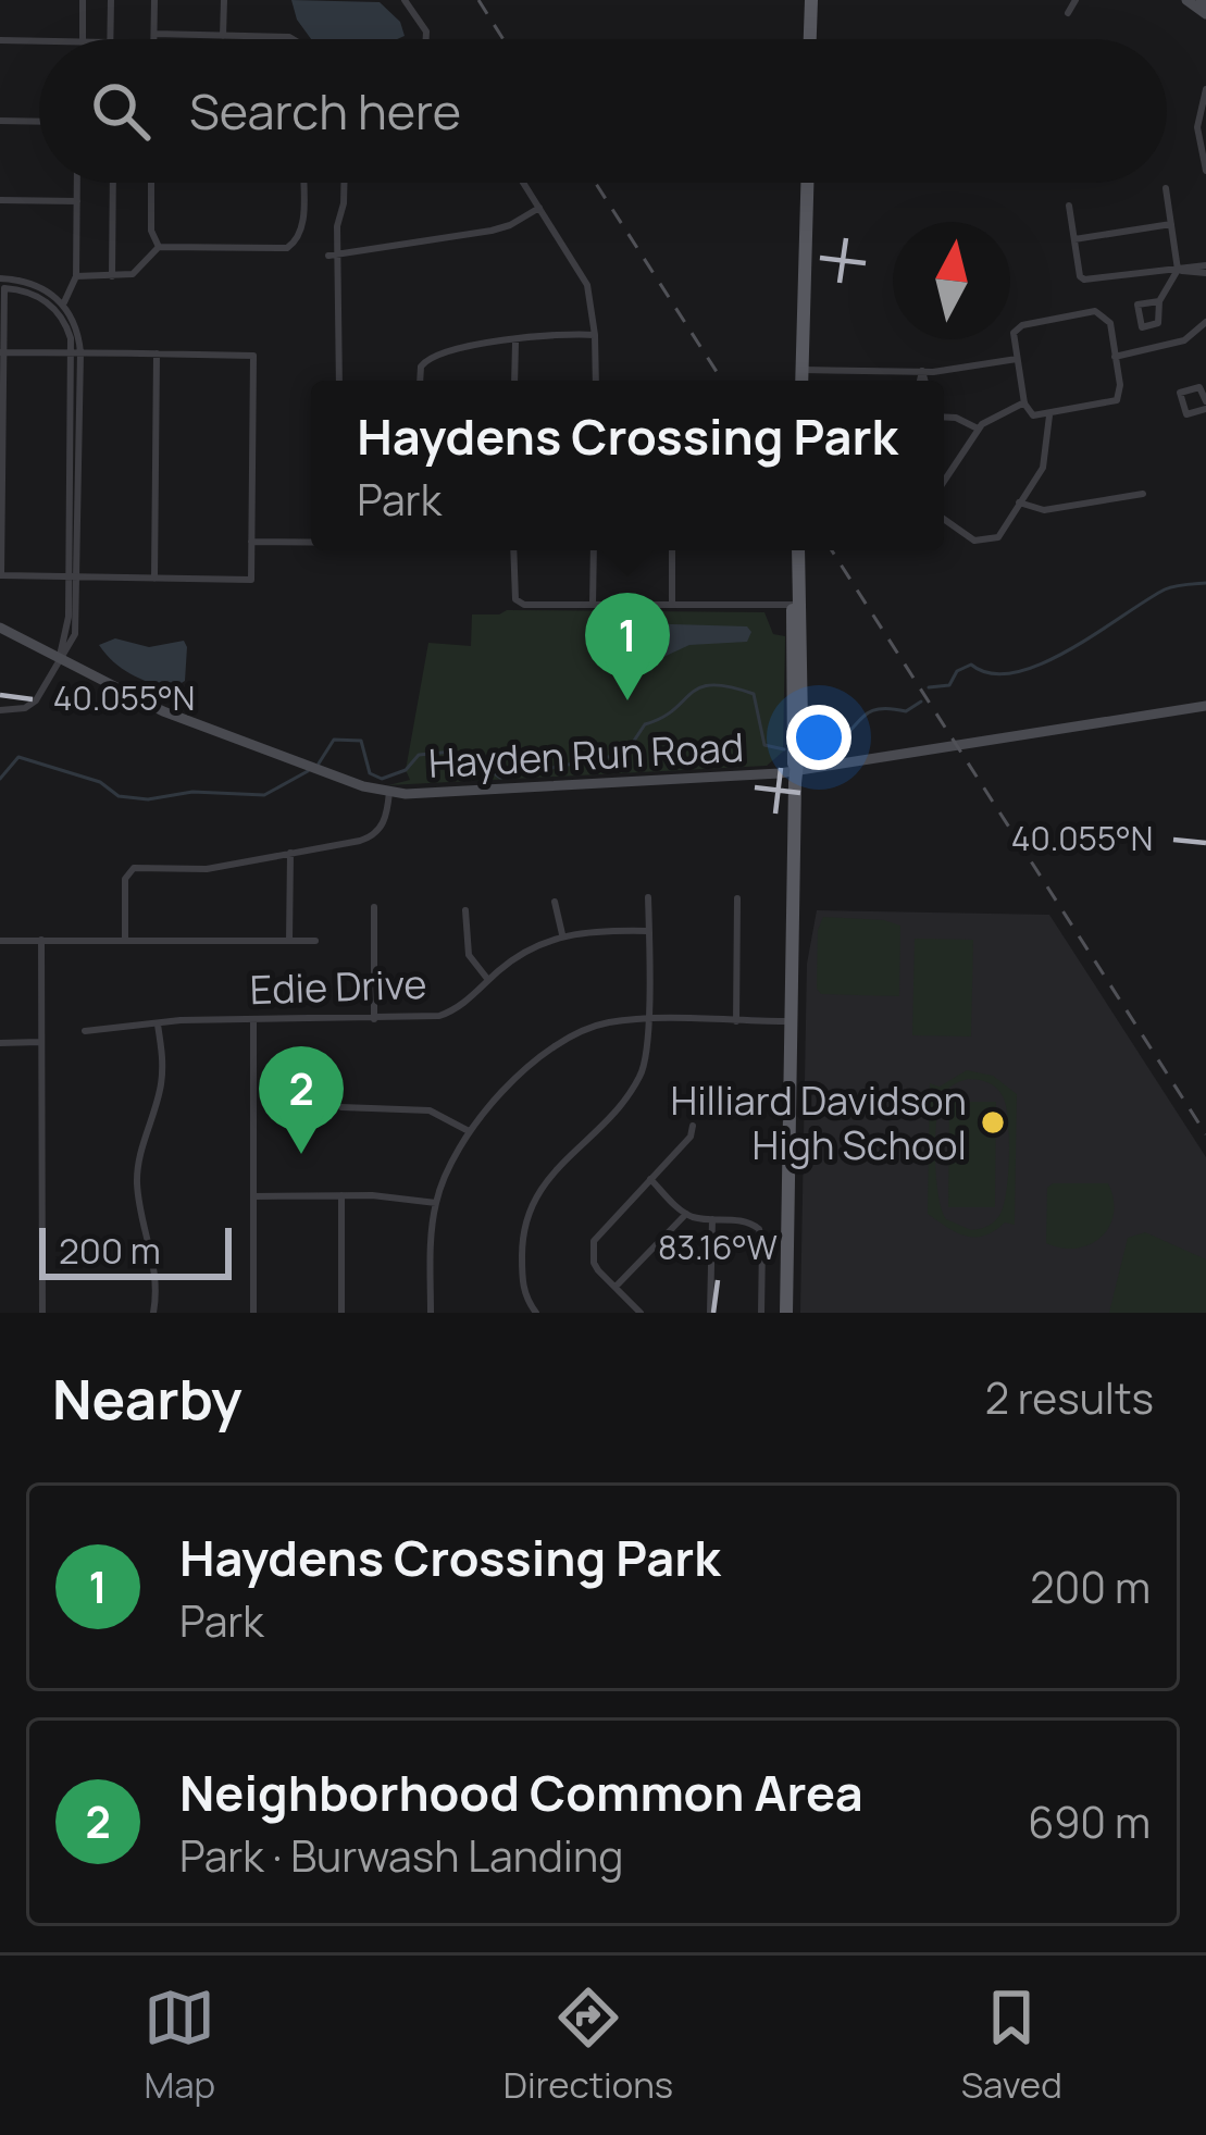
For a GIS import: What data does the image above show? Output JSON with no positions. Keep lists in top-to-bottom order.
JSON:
{
  "streets": {
    "main road": ["Hayden Run Road"],
    "street": ["Edie Drive"]
  },
  "places": ["Hilliard Davidson High School"],
  "scale_bar": "200 m",
  "north": "top",
  "page": {
    "search": "Search here",
    "popup": ["Haydens Crossing Park", "Park"],
    "pins": ["1", "2"],
    "scale": "200 m",
    "heading": ["Nearby", "2 results"],
    "list": [
      {
        "mark": "1",
        "name": "Haydens Crossing Park",
        "note": "Park",
        "value": "200 m"
      },
      {
        "mark": "2",
        "name": "Neighborhood Common Area",
        "note": "Park · Burwash Landing",
        "value": "690 m"
      }
    ],
    "nav": ["Map", "Directions", "Saved"]
  },
  "coordinates": ["40.055°N", "83.16°W"]
}
